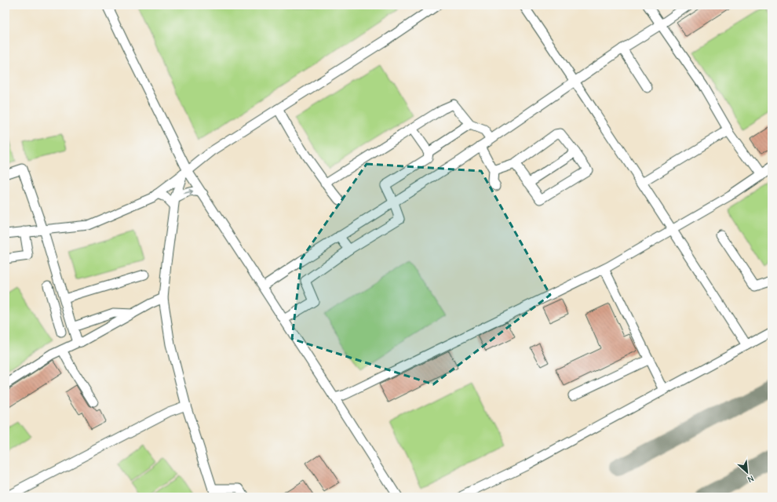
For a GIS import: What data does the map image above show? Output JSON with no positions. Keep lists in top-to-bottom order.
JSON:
{
  "north": "bottom right"
}
